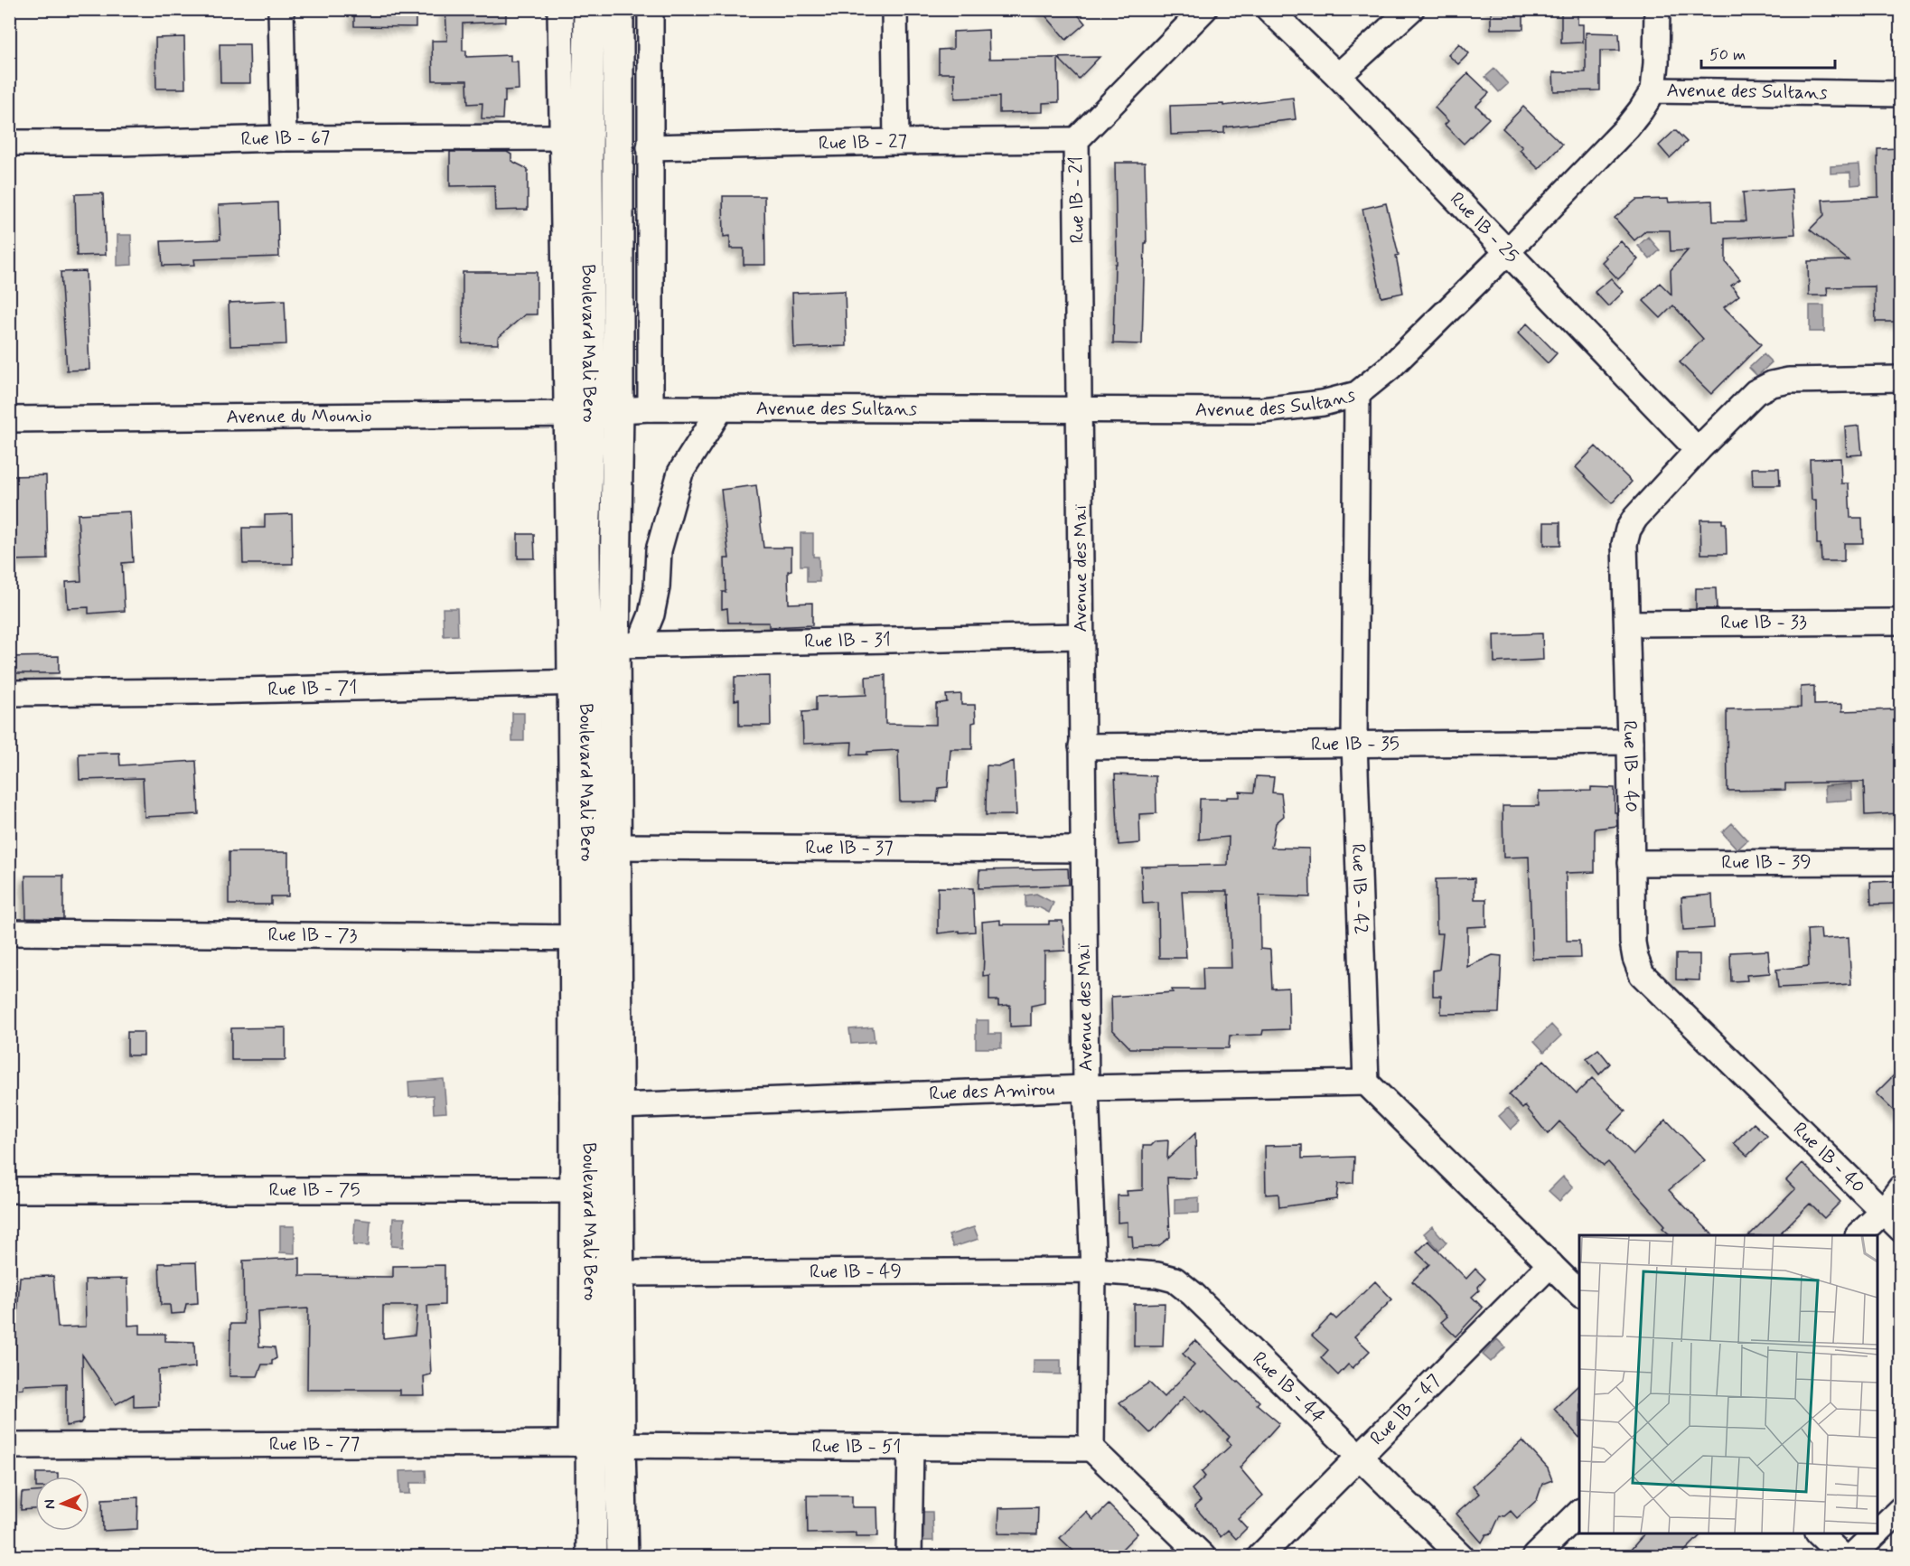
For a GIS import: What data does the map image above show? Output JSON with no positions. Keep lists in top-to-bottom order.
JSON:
{
  "streets": {
    "main road": ["Boulevard Mali Bero"],
    "street": [
      "Avenue des Sultans",
      "Rue IB - 67",
      "Rue IB - 27",
      "Rue IB - 21",
      "Rue IB - 25",
      "Avenue du Mounio",
      "Avenue des Maï",
      "Rue IB - 33",
      "Rue IB - 31",
      "Rue IB - 71",
      "Rue IB - 35",
      "Rue IB - 40",
      "Rue IB - 37",
      "Rue IB - 39",
      "Rue IB - 42",
      "Rue IB - 73",
      "Rue des Amirou",
      "Rue IB - 75",
      "Rue IB - 49",
      "Rue IB - 44",
      "Rue IB - 47",
      "Rue IB - 77",
      "Rue IB - 51"
    ]
  },
  "crossings": [
    ["Avenue des Sultans", "Rue IB - 21"],
    ["Avenue des Sultans", "Rue IB - 25"],
    ["Avenue des Sultans", "Boulevard Mali Bero"],
    ["Avenue des Sultans", "Avenue du Mounio"],
    ["Avenue des Sultans", "Avenue des Maï"],
    ["Avenue des Sultans", "Rue IB - 42"],
    ["Rue IB - 67", "Boulevard Mali Bero"],
    ["Rue IB - 27", "Rue IB - 21"],
    ["Rue IB - 21", "Avenue des Maï"],
    ["Rue IB - 25", "Rue IB - 40"],
    ["Boulevard Mali Bero", "Avenue du Mounio"],
    ["Boulevard Mali Bero", "Rue IB - 31"],
    ["Boulevard Mali Bero", "Rue IB - 71"],
    ["Boulevard Mali Bero", "Rue IB - 37"],
    ["Boulevard Mali Bero", "Rue IB - 73"],
    ["Boulevard Mali Bero", "Rue des Amirou"],
    ["Boulevard Mali Bero", "Rue IB - 75"],
    ["Boulevard Mali Bero", "Rue IB - 49"],
    ["Boulevard Mali Bero", "Rue IB - 77"],
    ["Boulevard Mali Bero", "Rue IB - 51"],
    ["Avenue des Maï", "Rue IB - 31"],
    ["Avenue des Maï", "Rue IB - 35"],
    ["Avenue des Maï", "Rue IB - 37"],
    ["Avenue des Maï", "Rue des Amirou"],
    ["Avenue des Maï", "Rue IB - 49"],
    ["Avenue des Maï", "Rue IB - 44"],
    ["Avenue des Maï", "Rue IB - 51"],
    ["Rue IB - 33", "Rue IB - 40"],
    ["Rue IB - 35", "Rue IB - 40"],
    ["Rue IB - 35", "Rue IB - 42"],
    ["Rue IB - 40", "Rue IB - 39"],
    ["Rue IB - 42", "Rue des Amirou"],
    ["Rue IB - 49", "Rue IB - 44"],
    ["Rue IB - 44", "Rue IB - 47"],
    ["Rue IB - 77", "Rue IB - 51"]
  ],
  "scale_bar": "50 m",
  "north": "left"
}
